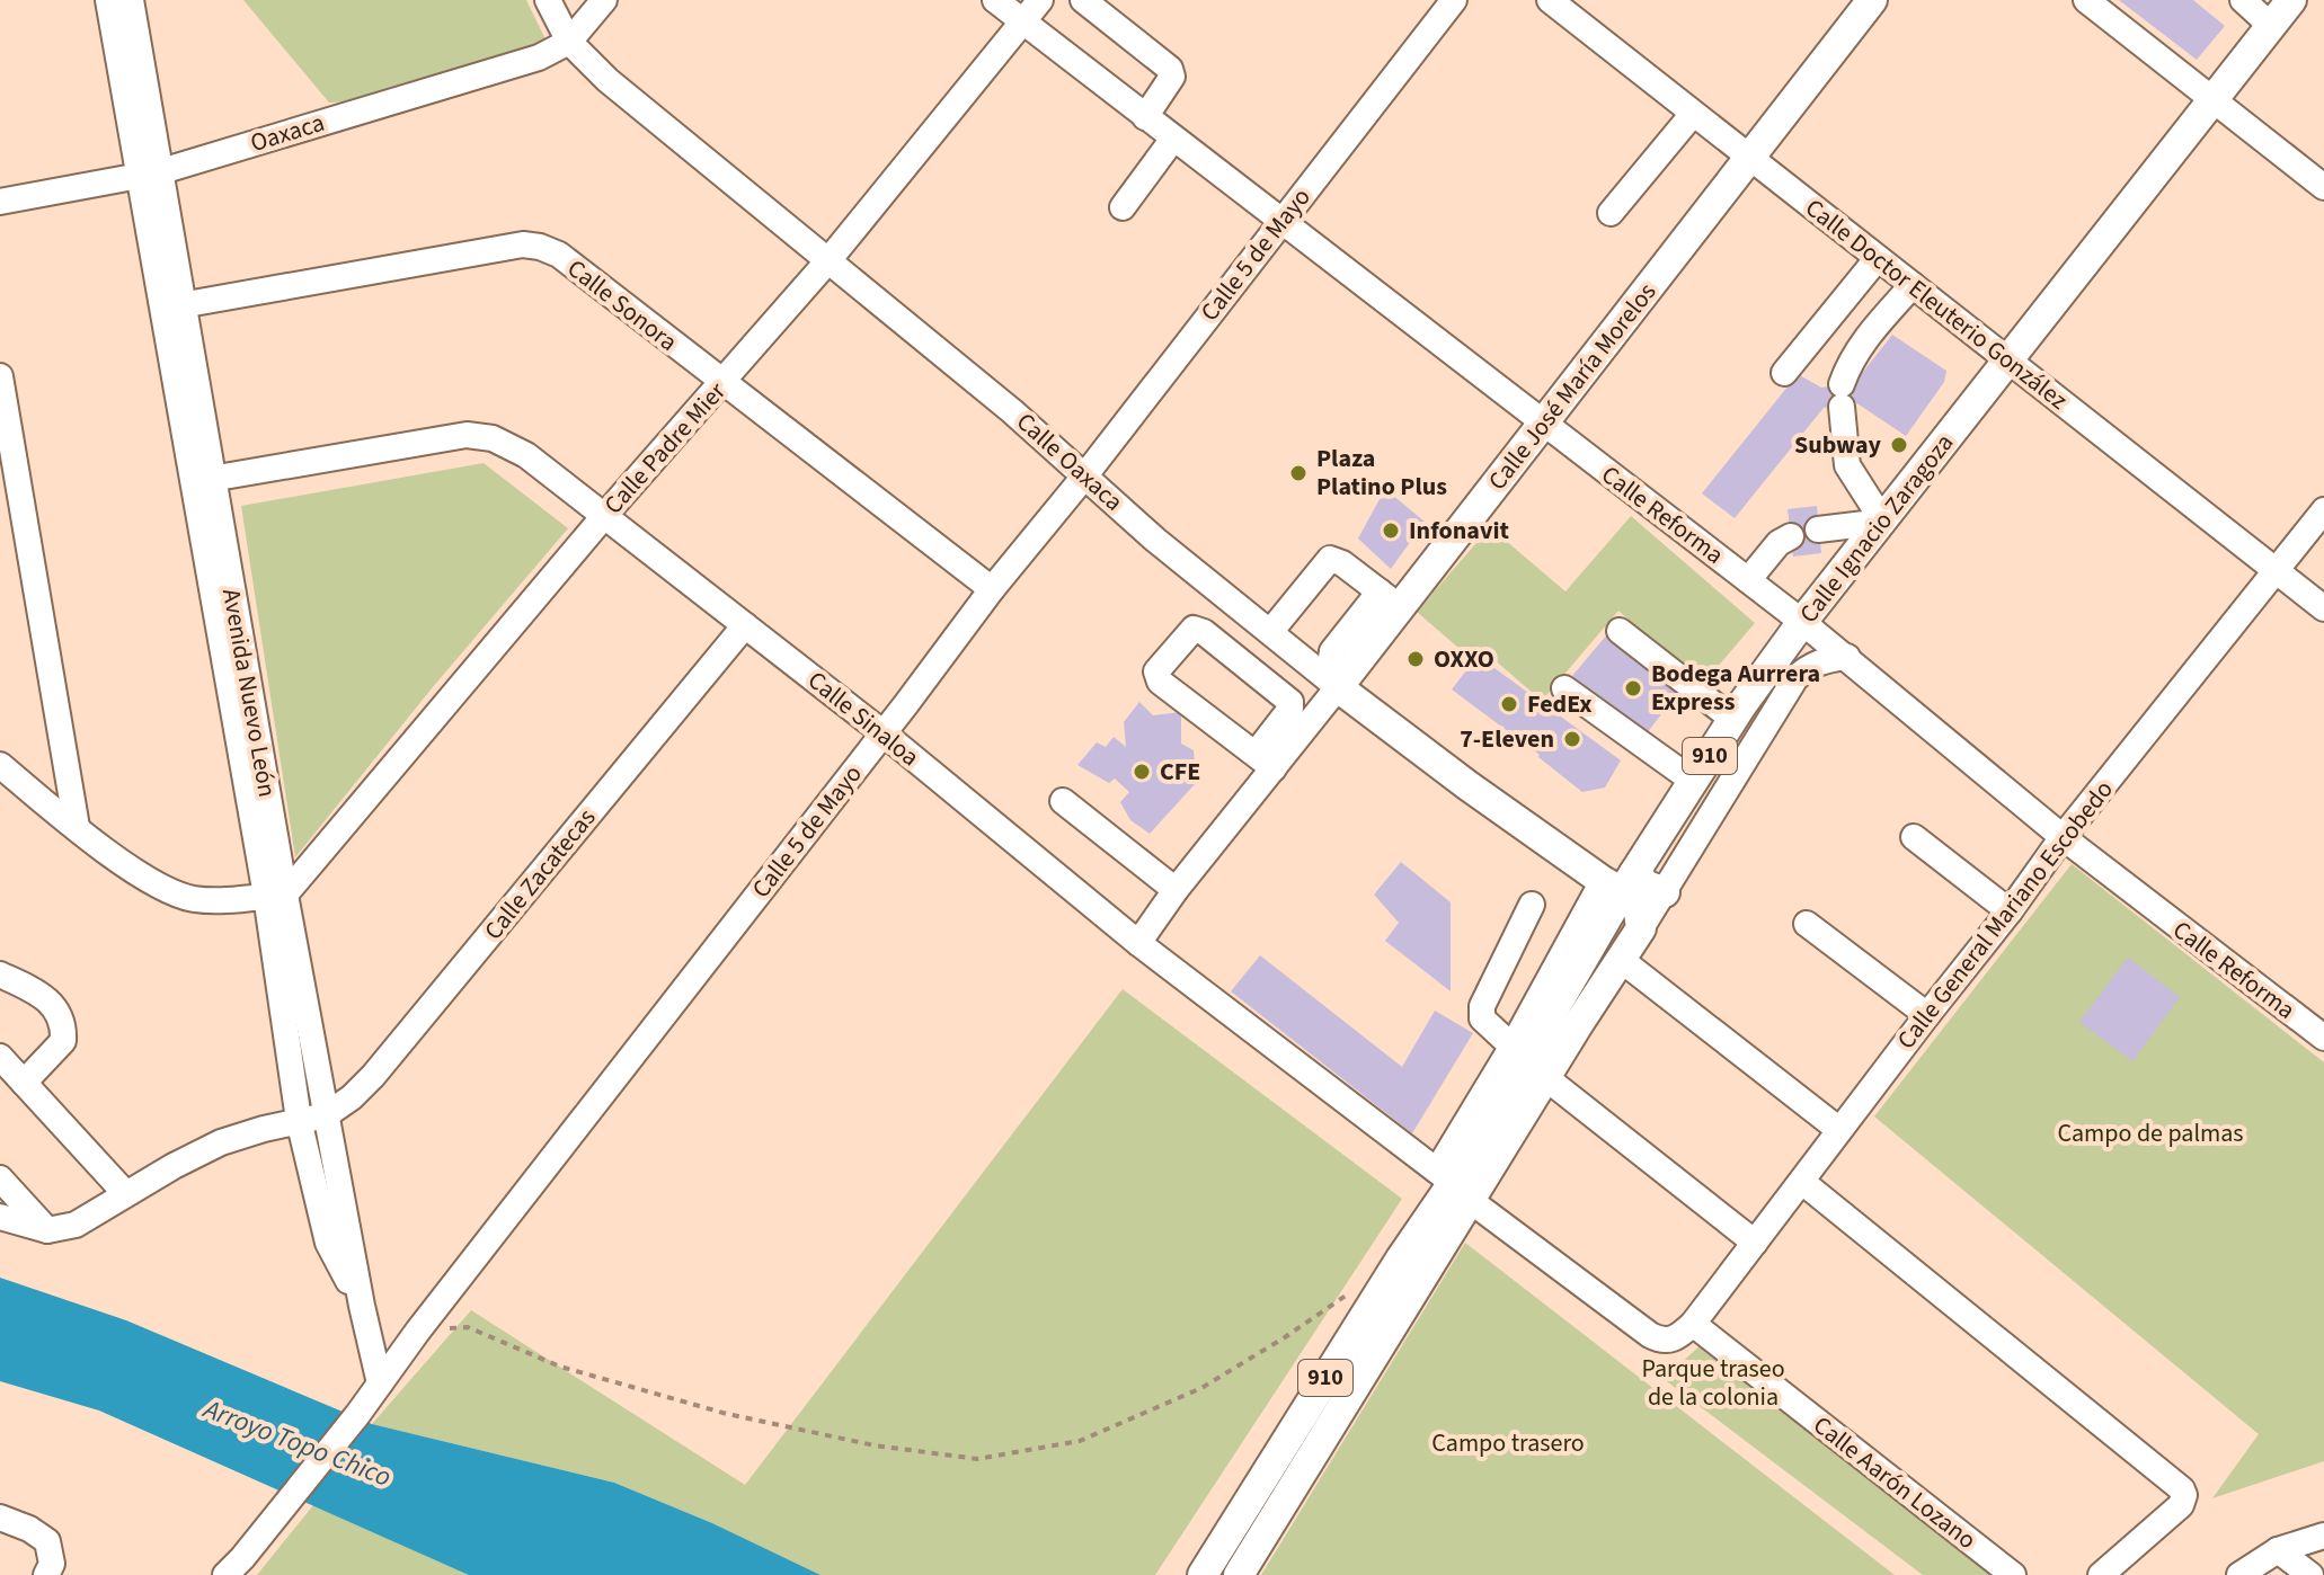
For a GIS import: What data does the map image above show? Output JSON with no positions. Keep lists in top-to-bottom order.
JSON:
{
  "streets": {
    "main road": [
      "Calle José María Morelos",
      "Calle Oaxaca",
      "Calle Ignacio Zaragoza",
      "910"
    ],
    "street": [
      "Oaxaca",
      "Calle 5 de Mayo",
      "Calle Doctor Eleuterio González",
      "Calle Sonora",
      "Calle Padre Mier",
      "Calle Reforma",
      "Avenida Nuevo León",
      "Calle Sinaloa",
      "Calle Zacatecas",
      "Calle General Mariano Escobedo",
      "Calle Aarón Lozano"
    ]
  },
  "crossings": [
    ["Oaxaca", "Calle Oaxaca"],
    ["Oaxaca", "Avenida Nuevo León"],
    ["Calle 5 de Mayo", "Calle Sonora"],
    ["Calle 5 de Mayo", "Calle Oaxaca"],
    ["Calle 5 de Mayo", "Calle Reforma"],
    ["Calle 5 de Mayo", "Avenida Nuevo León"],
    ["Calle 5 de Mayo", "Calle Sinaloa"],
    ["Calle Doctor Eleuterio González", "Calle José María Morelos"],
    ["Calle Doctor Eleuterio González", "Calle Ignacio Zaragoza"],
    ["Calle Doctor Eleuterio González", "Calle General Mariano Escobedo"],
    ["Calle Sonora", "Calle Padre Mier"],
    ["Calle Sonora", "Avenida Nuevo León"],
    ["Calle José María Morelos", "Calle Oaxaca"],
    ["Calle José María Morelos", "Calle Reforma"],
    ["Calle José María Morelos", "Calle Sinaloa"],
    ["Calle Padre Mier", "Calle Oaxaca"],
    ["Calle Padre Mier", "Calle Reforma"],
    ["Calle Padre Mier", "Avenida Nuevo León"],
    ["Calle Padre Mier", "Calle Sinaloa"],
    ["Calle Oaxaca", "Calle Ignacio Zaragoza"],
    ["Calle Reforma", "Calle Ignacio Zaragoza"],
    ["Calle Reforma", "Calle General Mariano Escobedo"],
    ["Calle Ignacio Zaragoza", "Calle Sinaloa"],
    ["Calle Ignacio Zaragoza", "910"],
    ["Avenida Nuevo León", "Calle Sinaloa"],
    ["Avenida Nuevo León", "Calle Zacatecas"],
    ["Calle Sinaloa", "910"],
    ["Calle Sinaloa", "Calle Zacatecas"],
    ["Calle General Mariano Escobedo", "Calle Aarón Lozano"]
  ],
  "water": ["Arroyo Topo Chico"],
  "parks": ["Campo de palmas", "Parque traseo de la colonia", "Campo trasero"],
  "places": [
    "Subway",
    "Plaza Platino Plus",
    "Infonavit",
    "OXXO",
    "Bodega Aurrera Express",
    "FedEx",
    "7-Eleven",
    "CFE"
  ]
}
